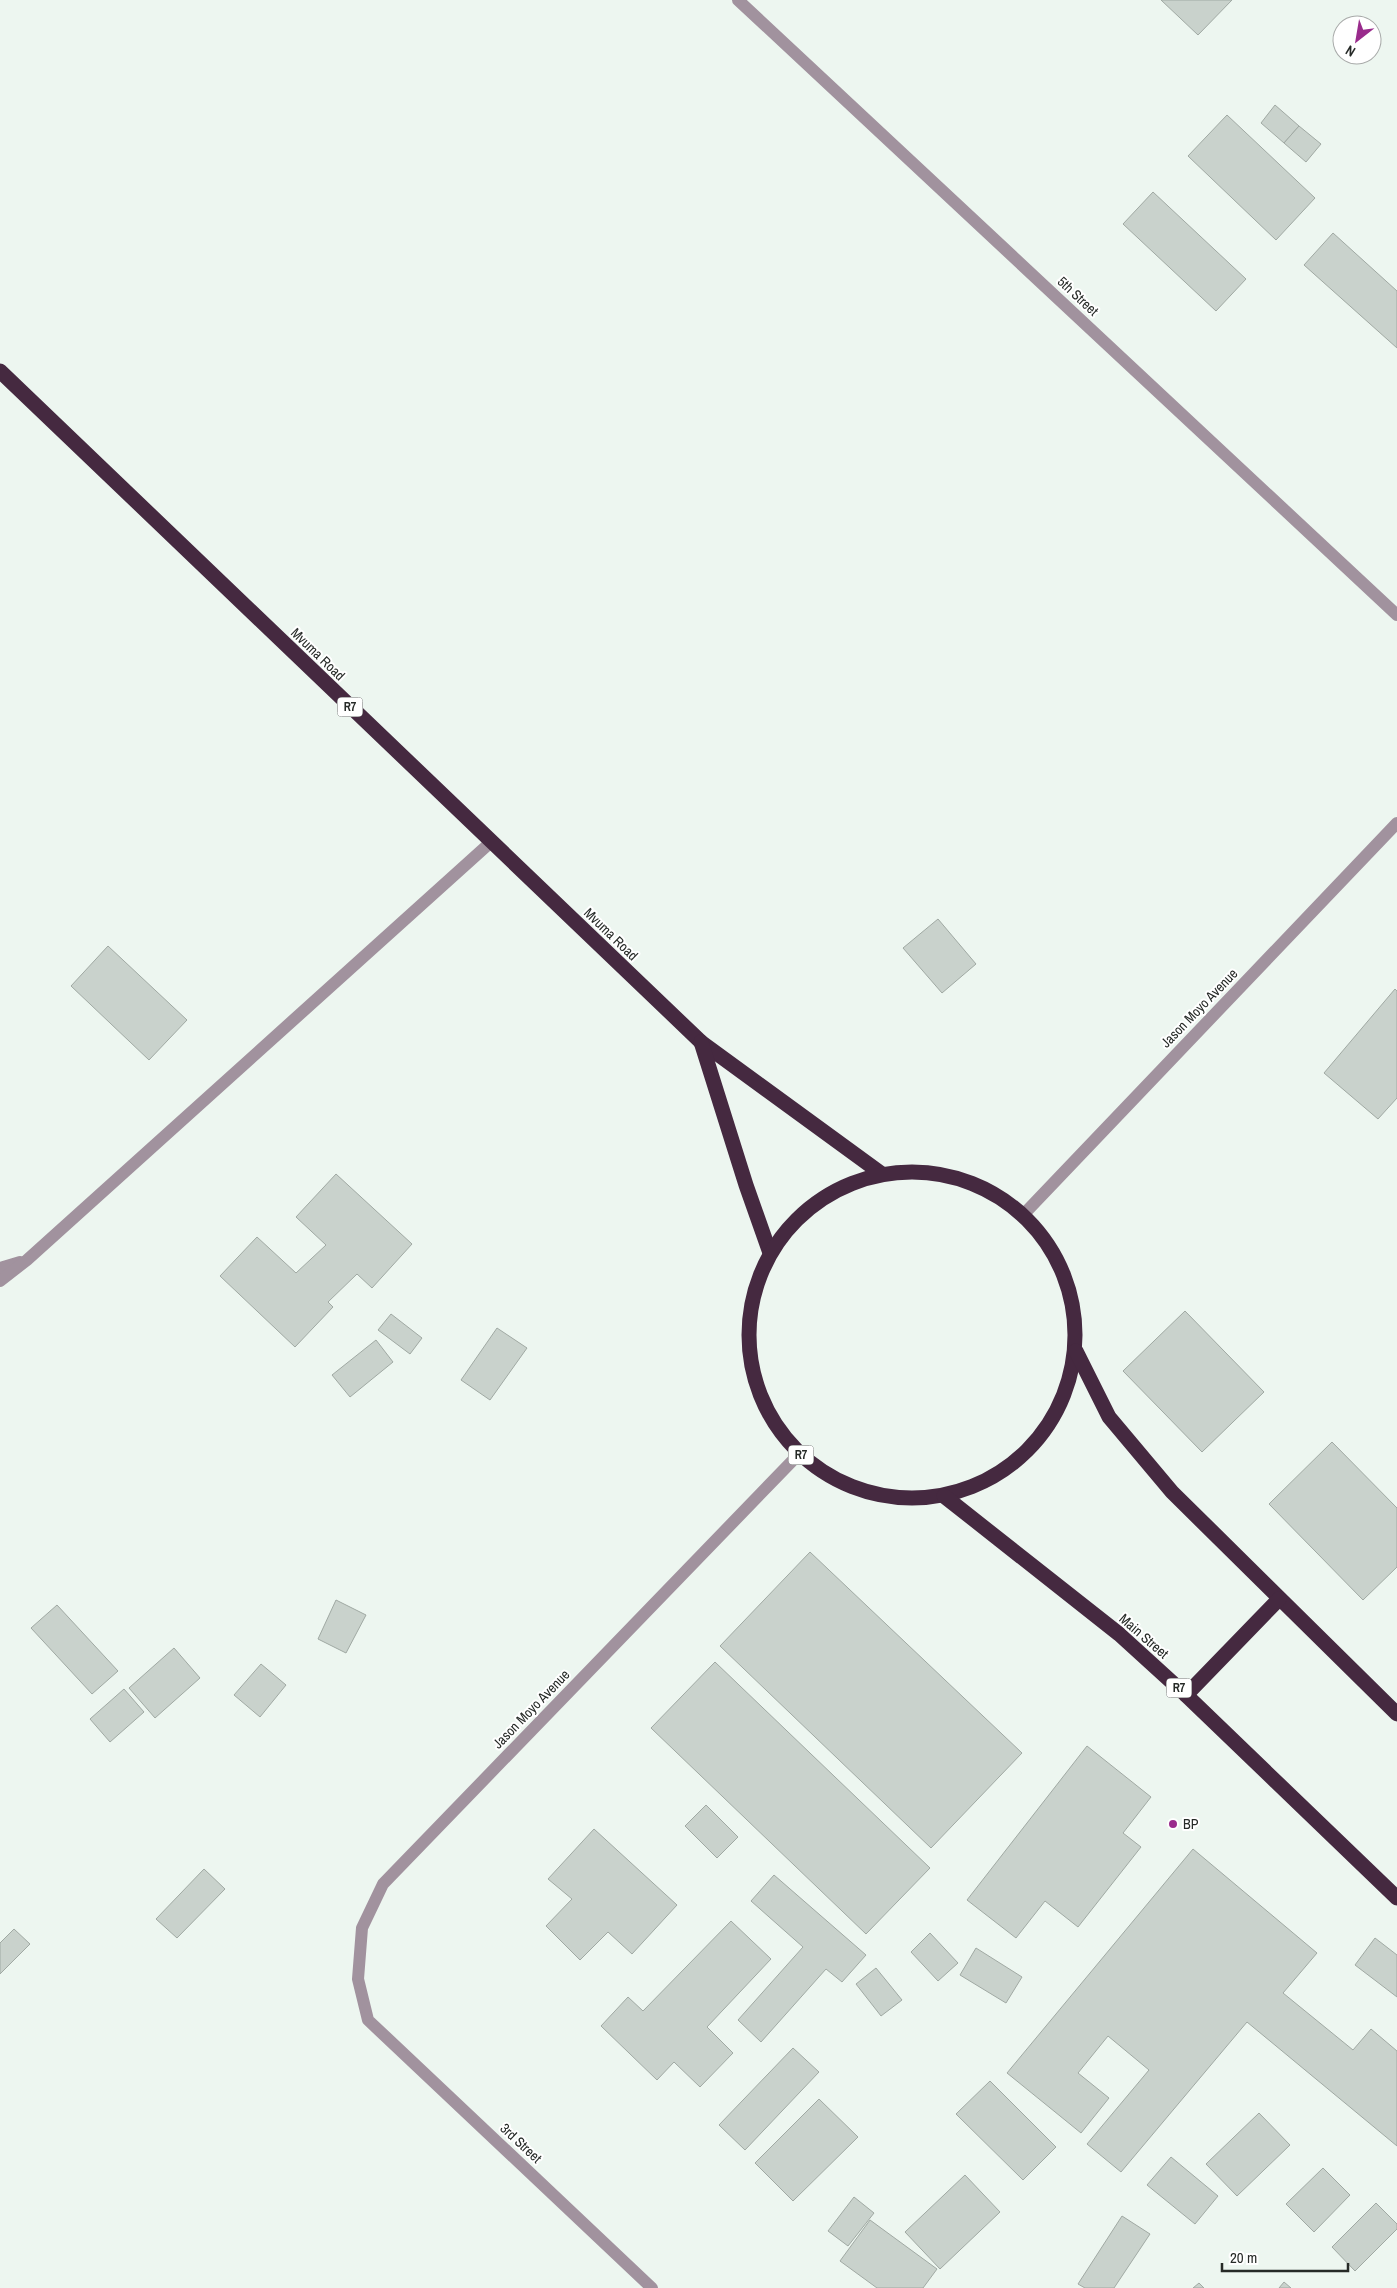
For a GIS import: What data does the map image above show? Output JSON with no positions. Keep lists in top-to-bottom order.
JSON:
{
  "streets": {
    "highway": ["Mvuma Road", "R7", "Main Street"],
    "street": ["5th Street", "Jason Moyo Avenue", "3rd Street"]
  },
  "crossings": [
    ["Mvuma Road", "R7"],
    ["R7", "Jason Moyo Avenue"],
    ["R7", "Main Street"],
    ["Jason Moyo Avenue", "3rd Street"]
  ],
  "places": ["BP"],
  "scale_bar": "20 m",
  "north": "bottom left"
}
